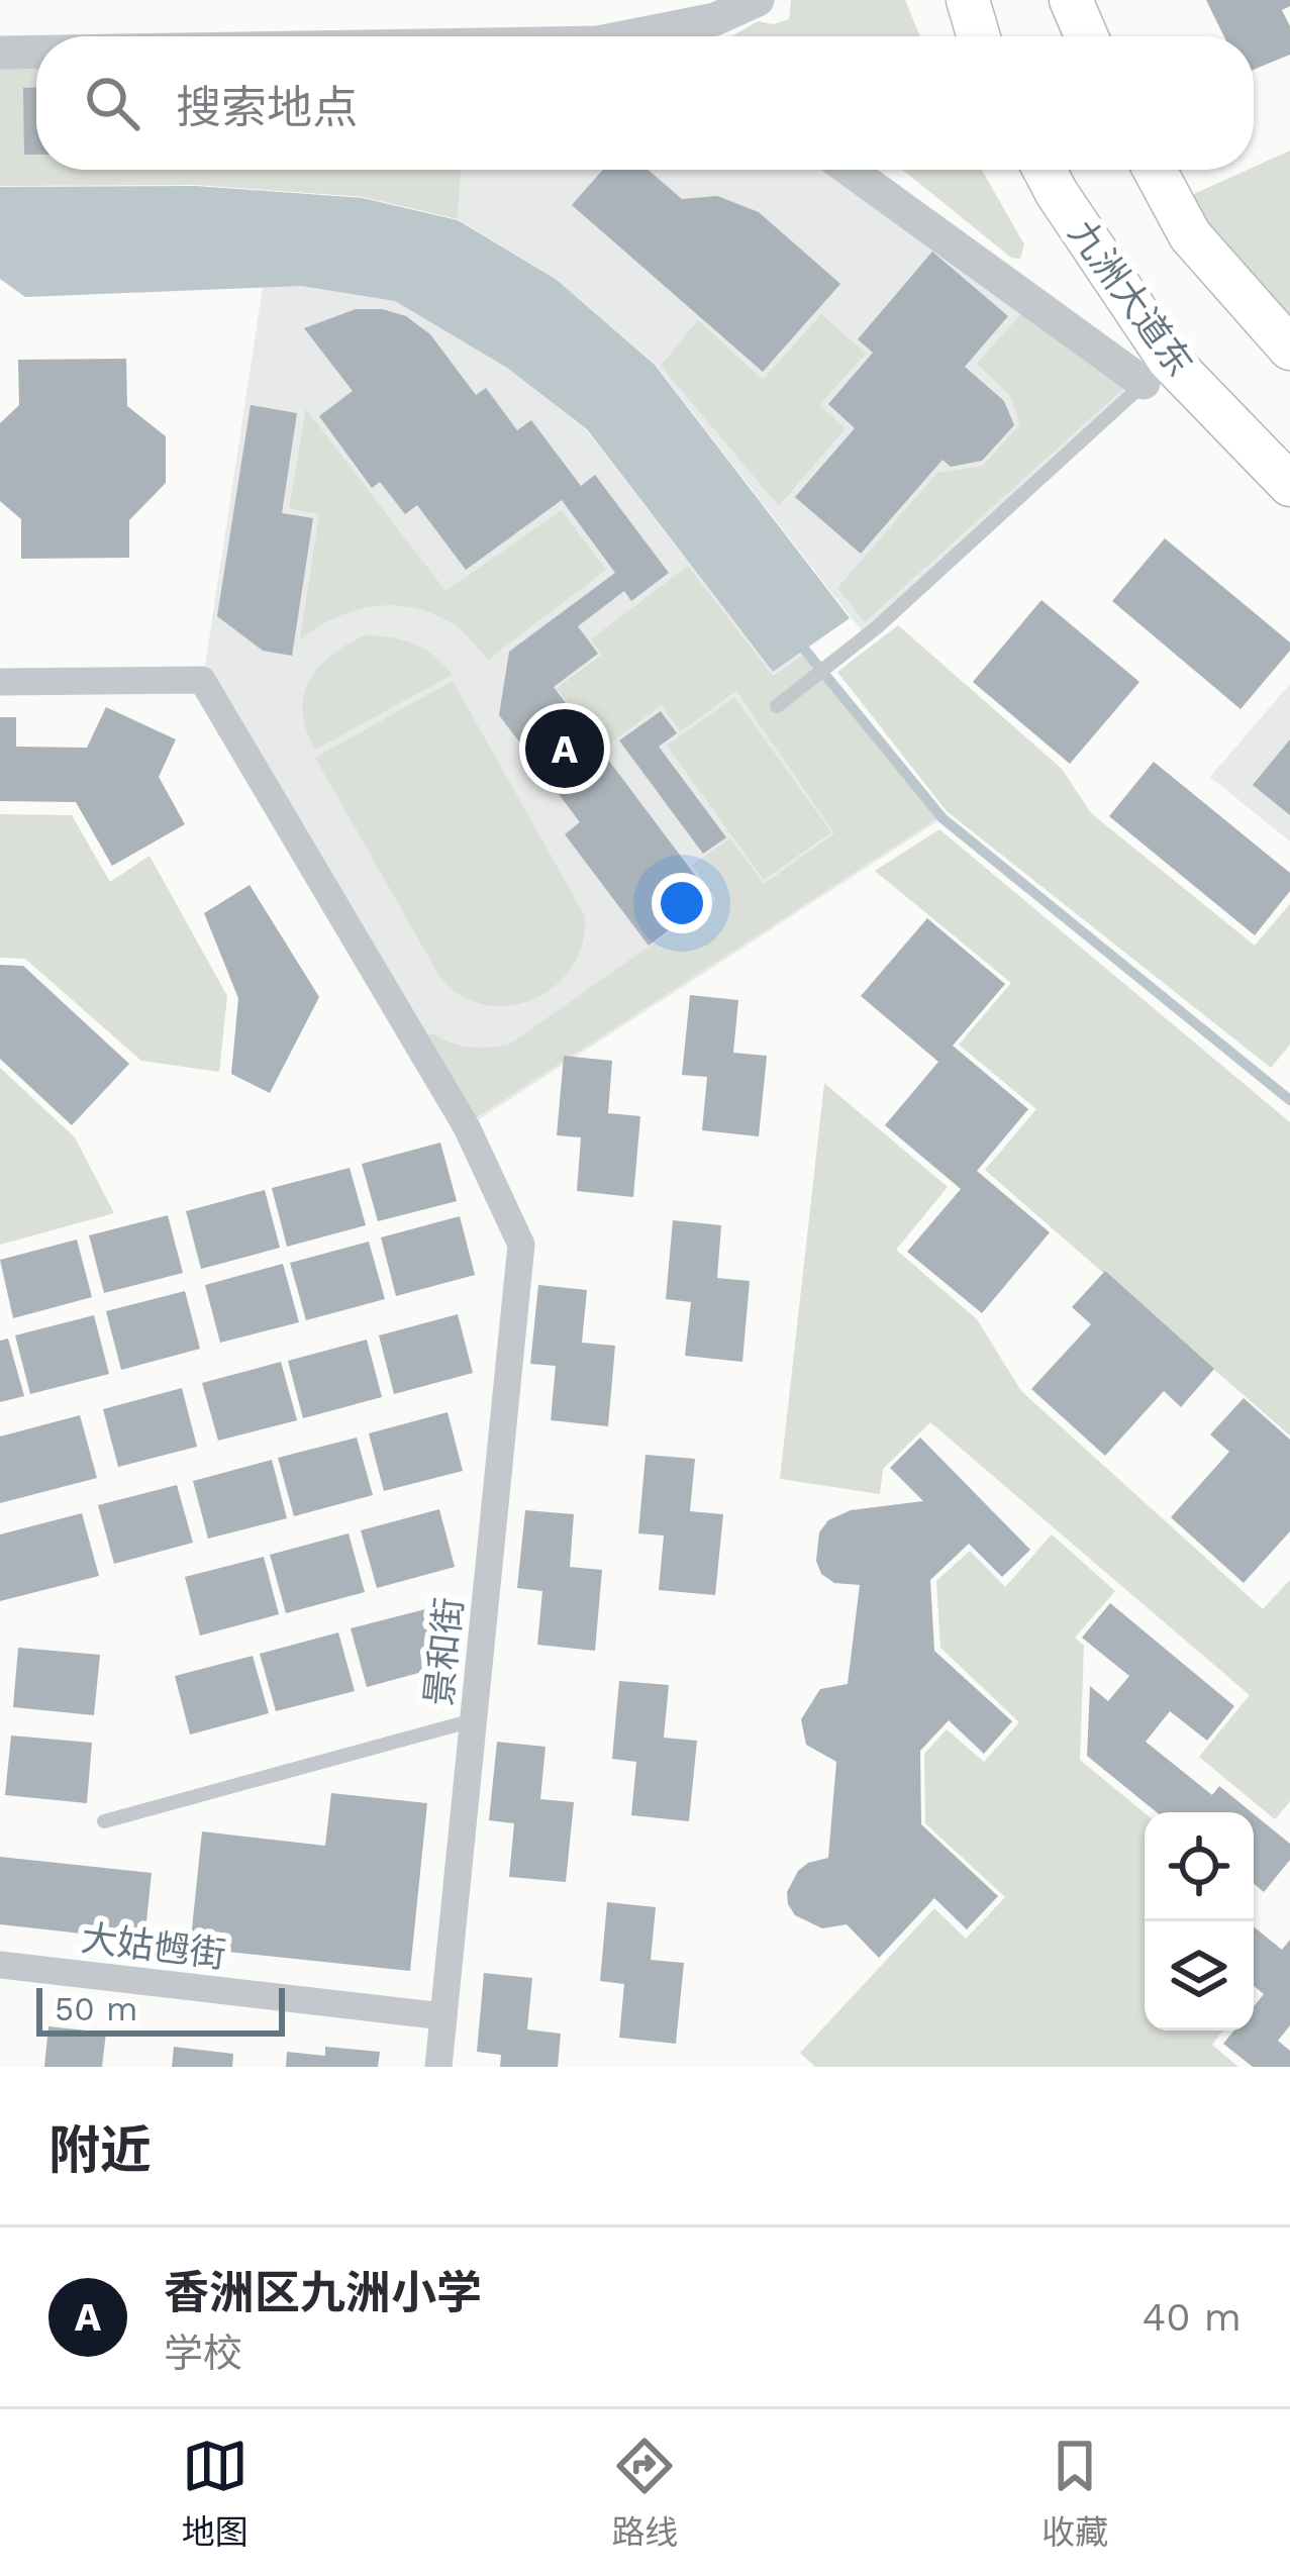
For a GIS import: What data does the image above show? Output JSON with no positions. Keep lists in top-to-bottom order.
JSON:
{
  "streets": {
    "main road": ["九洲大道东"],
    "street": ["景和街", "大姑乸街"]
  },
  "crossings": [
    ["景和街", "大姑乸街"]
  ],
  "scale_bar": "50 m",
  "page": {
    "search": "搜索地点",
    "pins": "A",
    "scale": "50 m",
    "heading": "附近",
    "list": [
      {
        "mark": "A",
        "name": "香洲区九洲小学",
        "note": "学校",
        "value": "40 m"
      }
    ],
    "nav": ["地图", "路线", "收藏"]
  }
}
